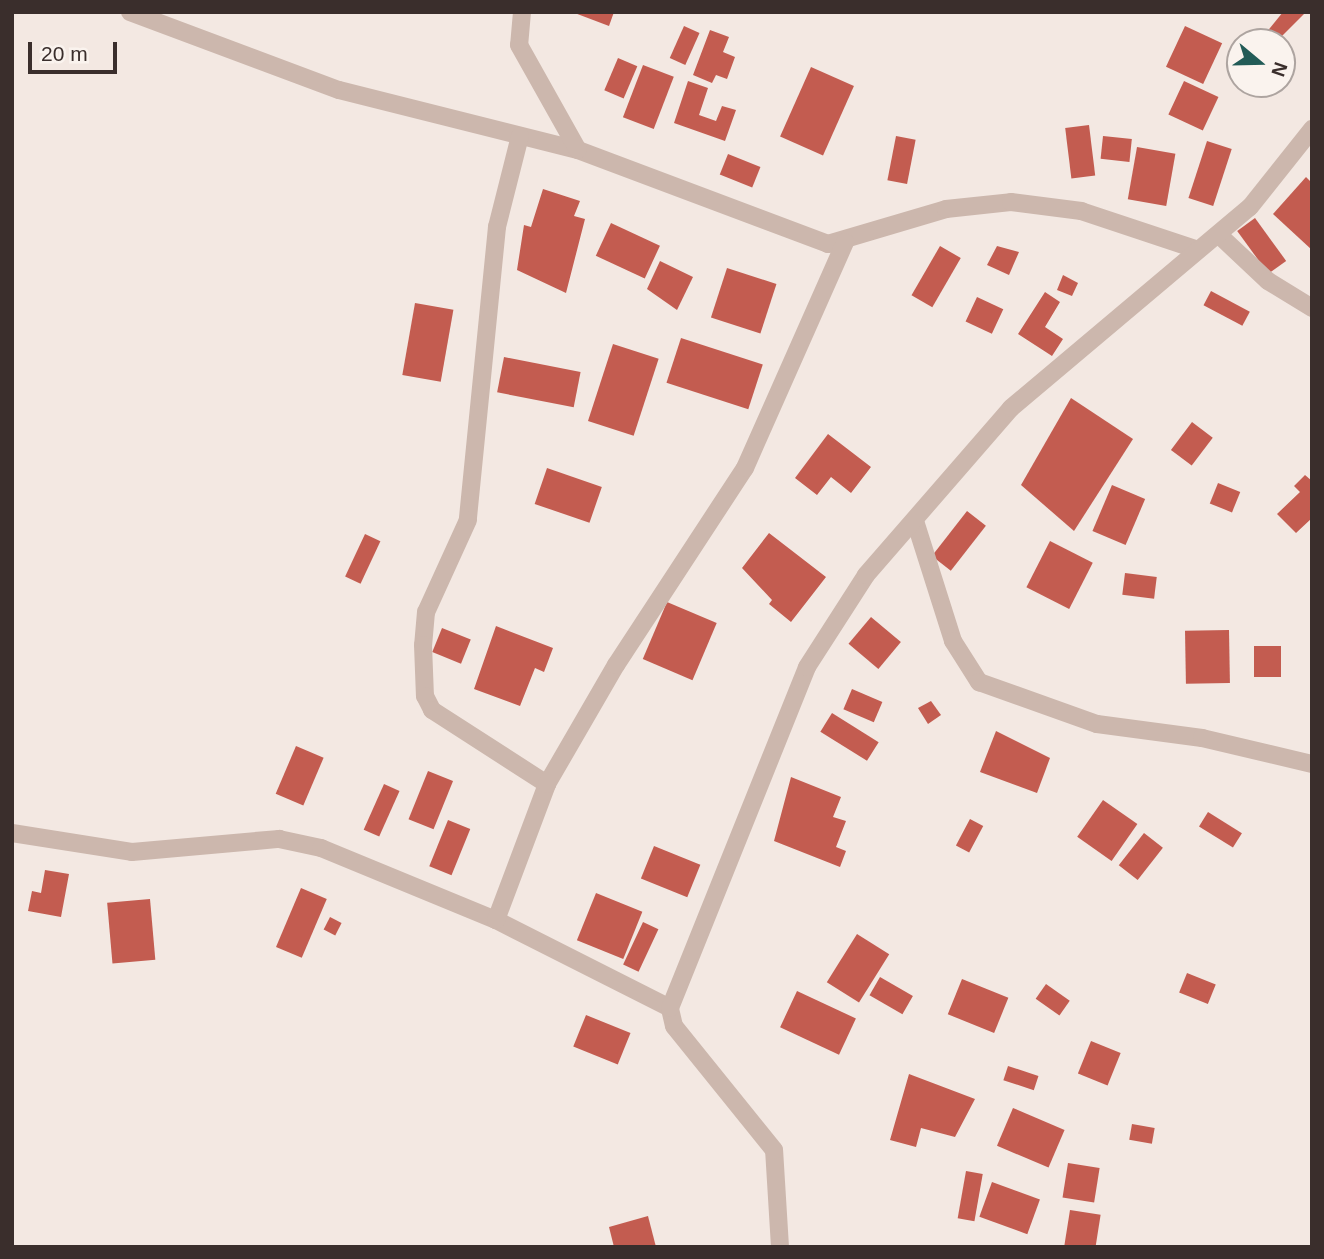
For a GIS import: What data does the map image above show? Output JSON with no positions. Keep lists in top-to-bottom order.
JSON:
{
  "scale_bar": "20 m",
  "north": "right"
}
